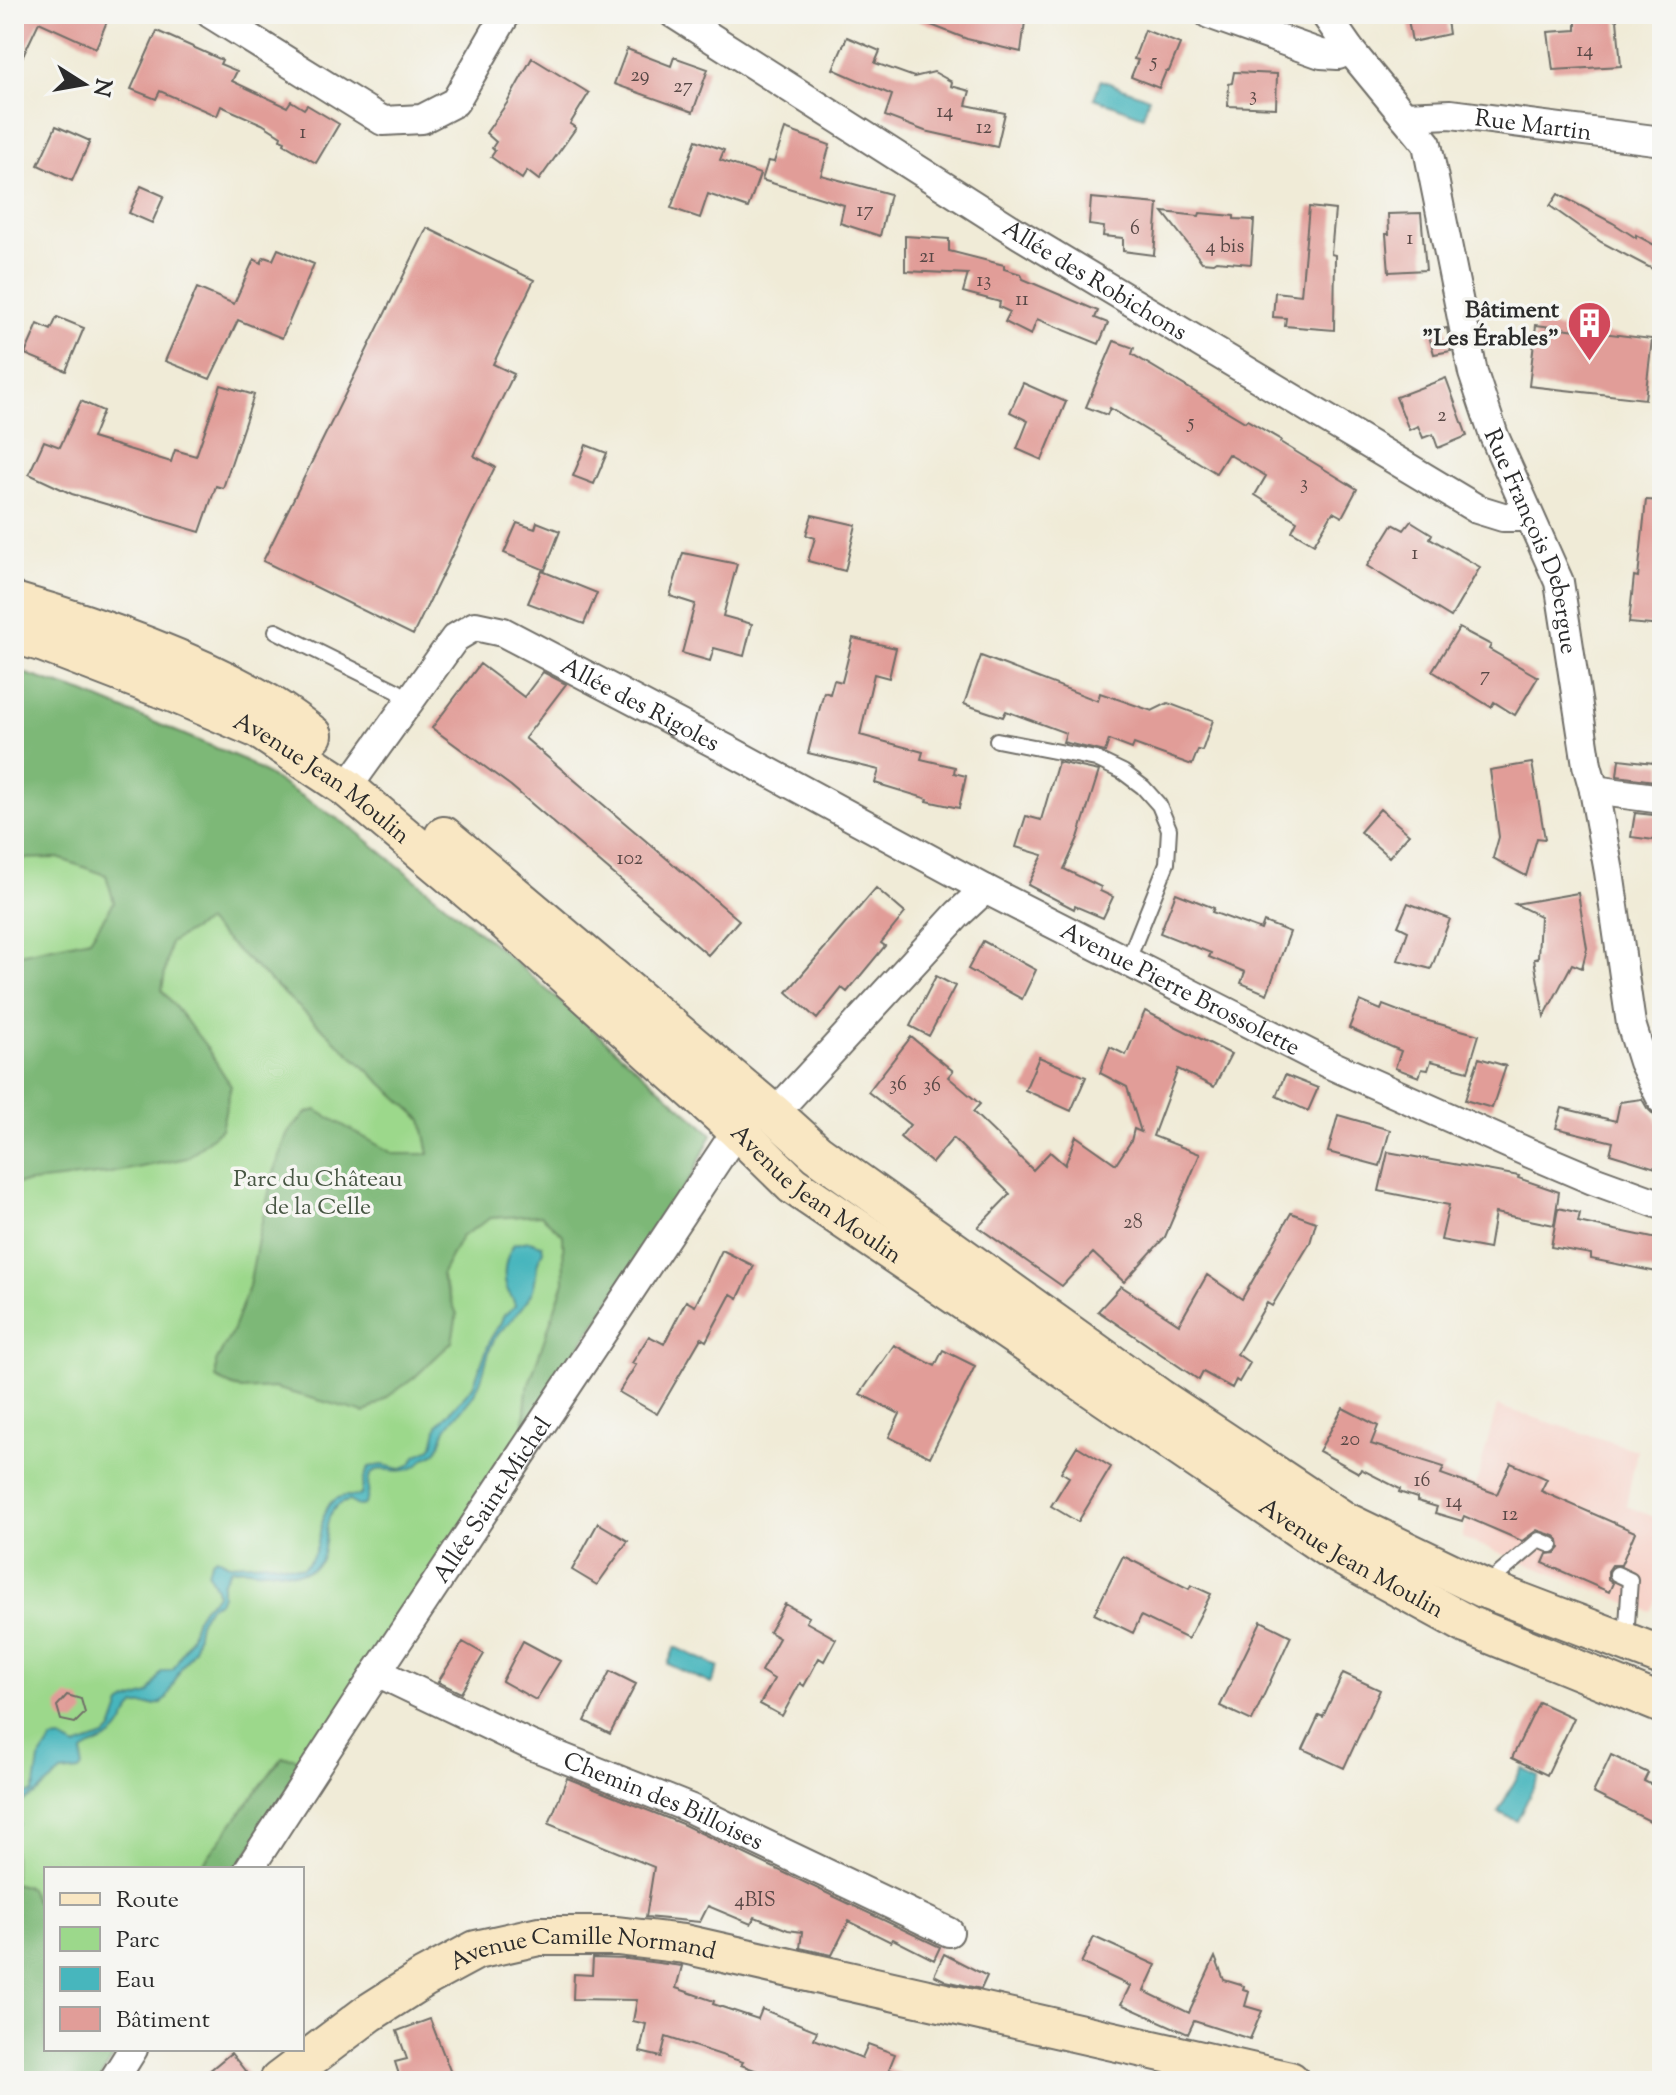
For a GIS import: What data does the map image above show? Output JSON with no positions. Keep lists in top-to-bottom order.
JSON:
{
  "streets": {
    "main road": ["Avenue Jean Moulin", "Avenue Camille Normand"],
    "street": [
      "Rue Martin",
      "Allée des Robichons",
      "Rue François Debergue",
      "Allée des Rigoles",
      "Avenue Pierre Brossolette",
      "Allée Saint-Michel",
      "Chemin des Billoises"
    ]
  },
  "crossings": [
    ["Rue Martin", "Rue François Debergue"],
    ["Allée des Robichons", "Rue François Debergue"],
    ["Allée des Rigoles", "Avenue Jean Moulin"],
    ["Allée des Rigoles", "Avenue Pierre Brossolette"],
    ["Avenue Jean Moulin", "Allée Saint-Michel"],
    ["Allée Saint-Michel", "Chemin des Billoises"]
  ],
  "parks": ["Parc du Château de la Celle"],
  "places": {
    "building": ["Bâtiment \"Les Érables\""]
  },
  "house_numbers": [
    "14",
    "5",
    "29",
    "27",
    "3",
    "14",
    "12",
    "1",
    "17",
    "6",
    "1",
    "4 bis",
    "21",
    "13",
    "11",
    "2",
    "5",
    "3",
    "1",
    "7",
    "102",
    "36",
    "36",
    "28",
    "20",
    "16",
    "14",
    "12",
    "4BIS"
  ],
  "legend": [
    "Route",
    "Parc",
    "Eau",
    "Bâtiment"
  ],
  "north": "right"
}
